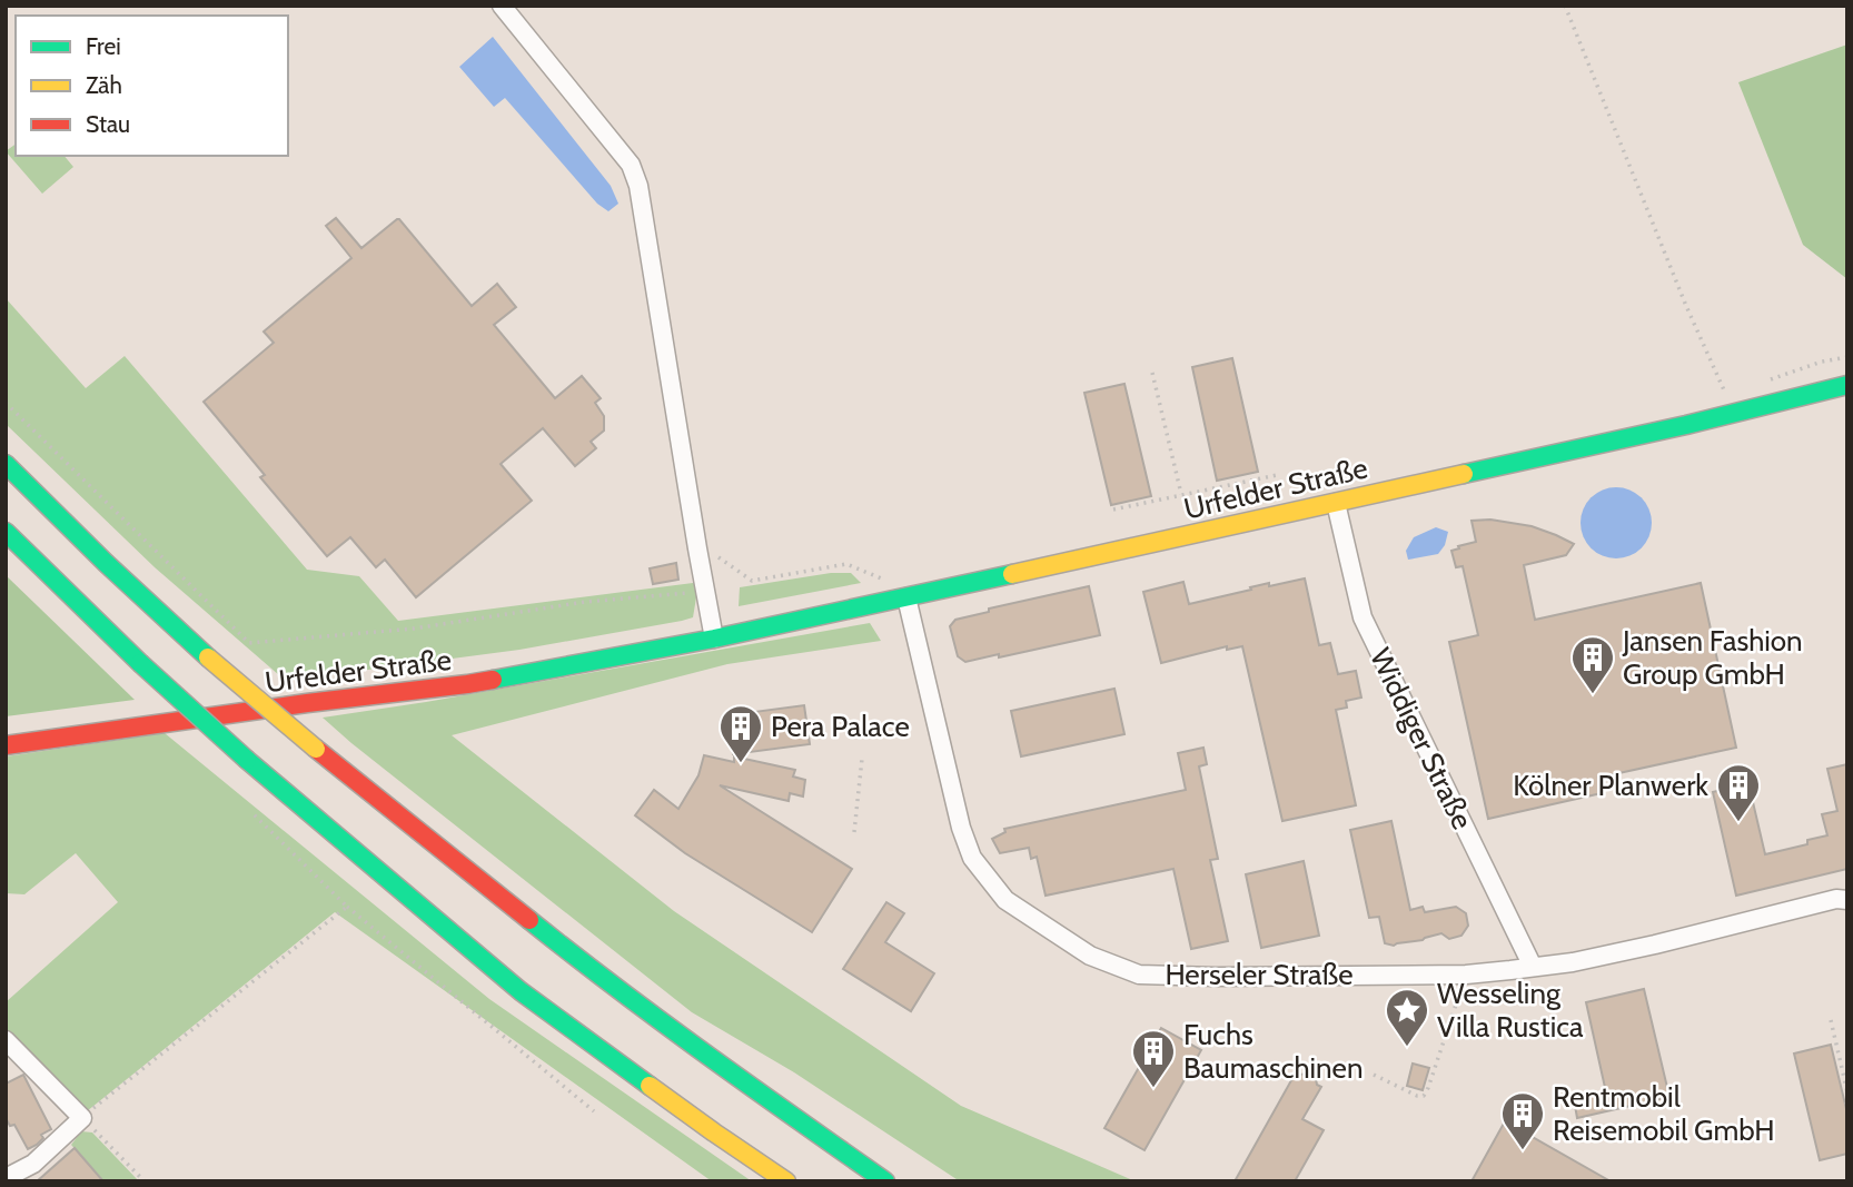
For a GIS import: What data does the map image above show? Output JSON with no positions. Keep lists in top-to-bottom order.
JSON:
{
  "streets": {
    "main road": ["Urfelder Straße"],
    "street": ["Widdiger Straße", "Herseler Straße"]
  },
  "crossings": [
    ["Urfelder Straße", "Widdiger Straße"],
    ["Urfelder Straße", "Herseler Straße"],
    ["Widdiger Straße", "Herseler Straße"]
  ],
  "places": {
    "building": [
      "Jansen Fashion Group GmbH",
      "Pera Palace",
      "Kölner Planwerk",
      "Fuchs Baumaschinen",
      "Rentmobil Reisemobil GmbH"
    ],
    "place": ["Wesseling Villa Rustica"]
  },
  "legend": ["Frei", "Zäh", "Stau"]
}
